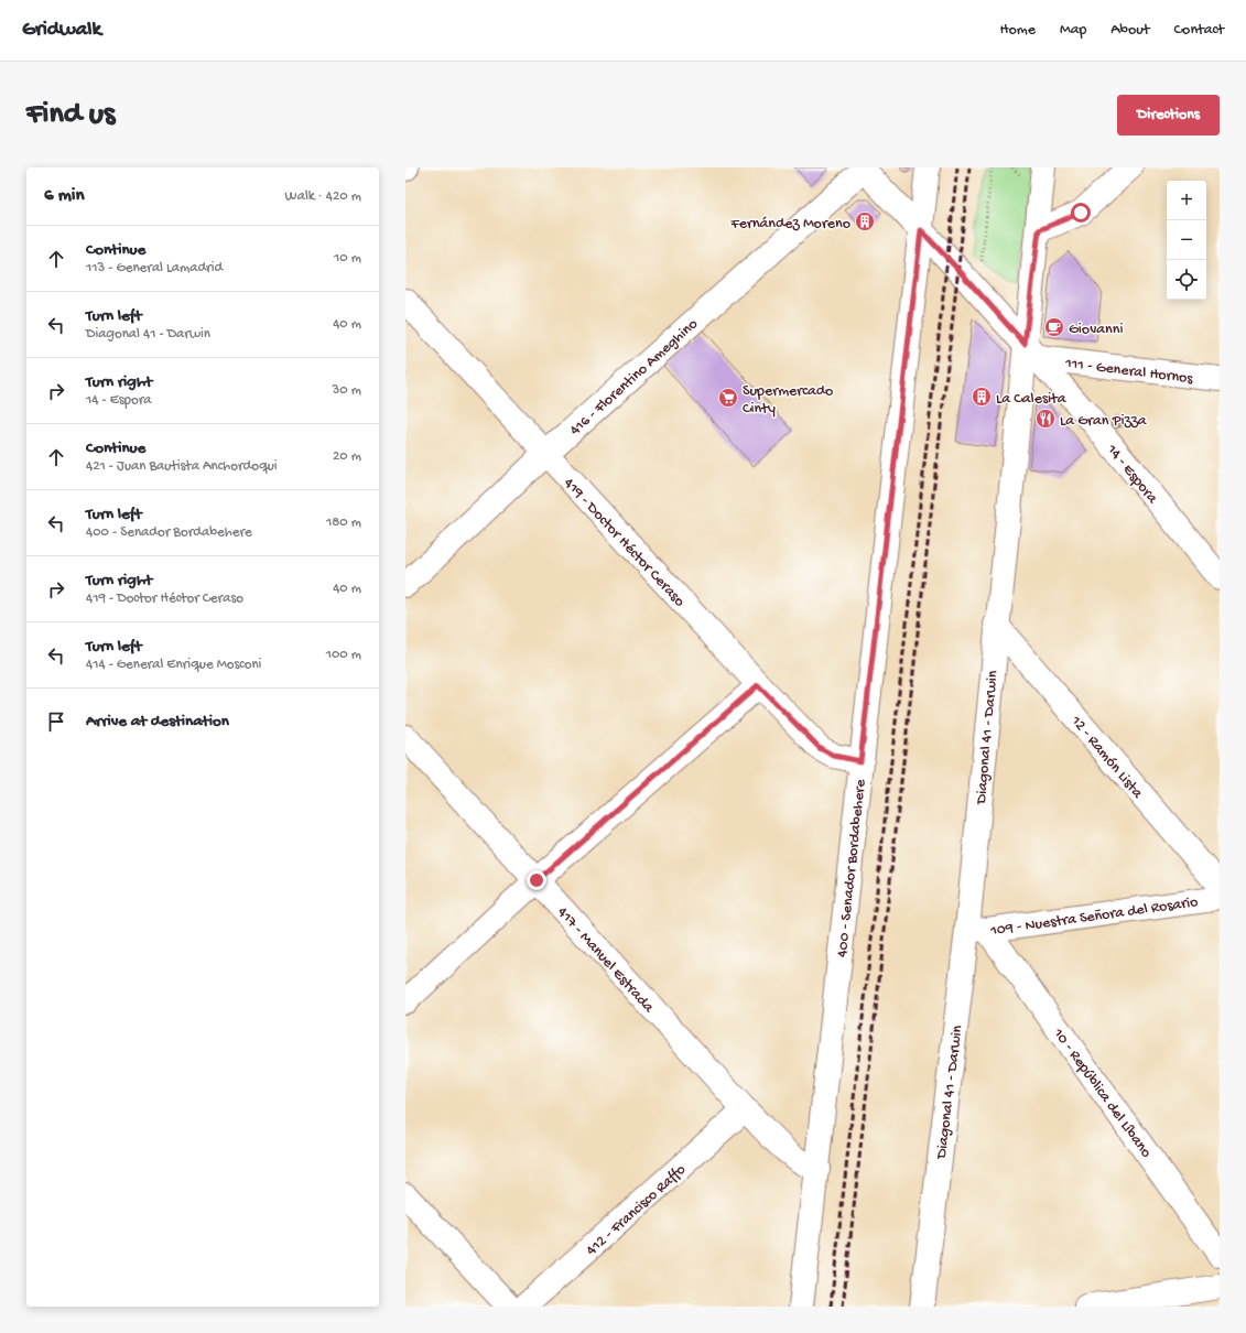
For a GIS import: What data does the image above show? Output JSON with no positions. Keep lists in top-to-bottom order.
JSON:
{
  "streets": {
    "street": [
      "111 - General Hornos",
      "416 - Florentino Ameghino",
      "14 - Espora",
      "419 - Doctor Héctor Ceraso",
      "Diagonal 41 - Darwin",
      "12 - Ramón Lista",
      "400 - Senador Bordabehere",
      "109 - Nuestra Señora del Rosario",
      "417 - Manuel Estrada",
      "10 - República del Líbano",
      "412 - Francisco Raffo"
    ]
  },
  "crossings": [
    ["111 - General Hornos", "14 - Espora"],
    ["111 - General Hornos", "Diagonal 41 - Darwin"],
    ["416 - Florentino Ameghino", "14 - Espora"],
    ["416 - Florentino Ameghino", "419 - Doctor Héctor Ceraso"],
    ["14 - Espora", "Diagonal 41 - Darwin"],
    ["14 - Espora", "400 - Senador Bordabehere"],
    ["419 - Doctor Héctor Ceraso", "400 - Senador Bordabehere"],
    ["Diagonal 41 - Darwin", "12 - Ramón Lista"],
    ["Diagonal 41 - Darwin", "109 - Nuestra Señora del Rosario"],
    ["Diagonal 41 - Darwin", "10 - República del Líbano"],
    ["400 - Senador Bordabehere", "417 - Manuel Estrada"],
    ["109 - Nuestra Señora del Rosario", "10 - República del Líbano"],
    ["417 - Manuel Estrada", "412 - Francisco Raffo"]
  ],
  "places": {
    "building": ["Fernández Moreno", "La Calesita"],
    "cafe": ["Giovanni"],
    "supermarket": ["Supermercado Cinty"],
    "restaurant": ["La Gran Pizza"]
  },
  "page": {
    "header": "Gridwalk",
    "nav": [
      "Home",
      "Map",
      "About",
      "Contact"
    ],
    "buttons": "Directions",
    "title": "Find us",
    "heading": ["6 min", "Walk · 420 m"],
    "map_buttons": ["+", "−"],
    "list": [
      ["Continue", "113 - General Lamadrid", "10 m"],
      ["Turn left", "Diagonal 41 - Darwin", "40 m"],
      ["Turn right", "14 - Espora", "30 m"],
      ["Continue", "421 - Juan Bautista Anchordoqui", "20 m"],
      ["Turn left", "400 - Senador Bordabehere", "180 m"],
      ["Turn right", "419 - Doctor Héctor Ceraso", "40 m"],
      ["Turn left", "414 - General Enrique Mosconi", "100 m"],
      "Arrive at destination"
    ]
  }
}
